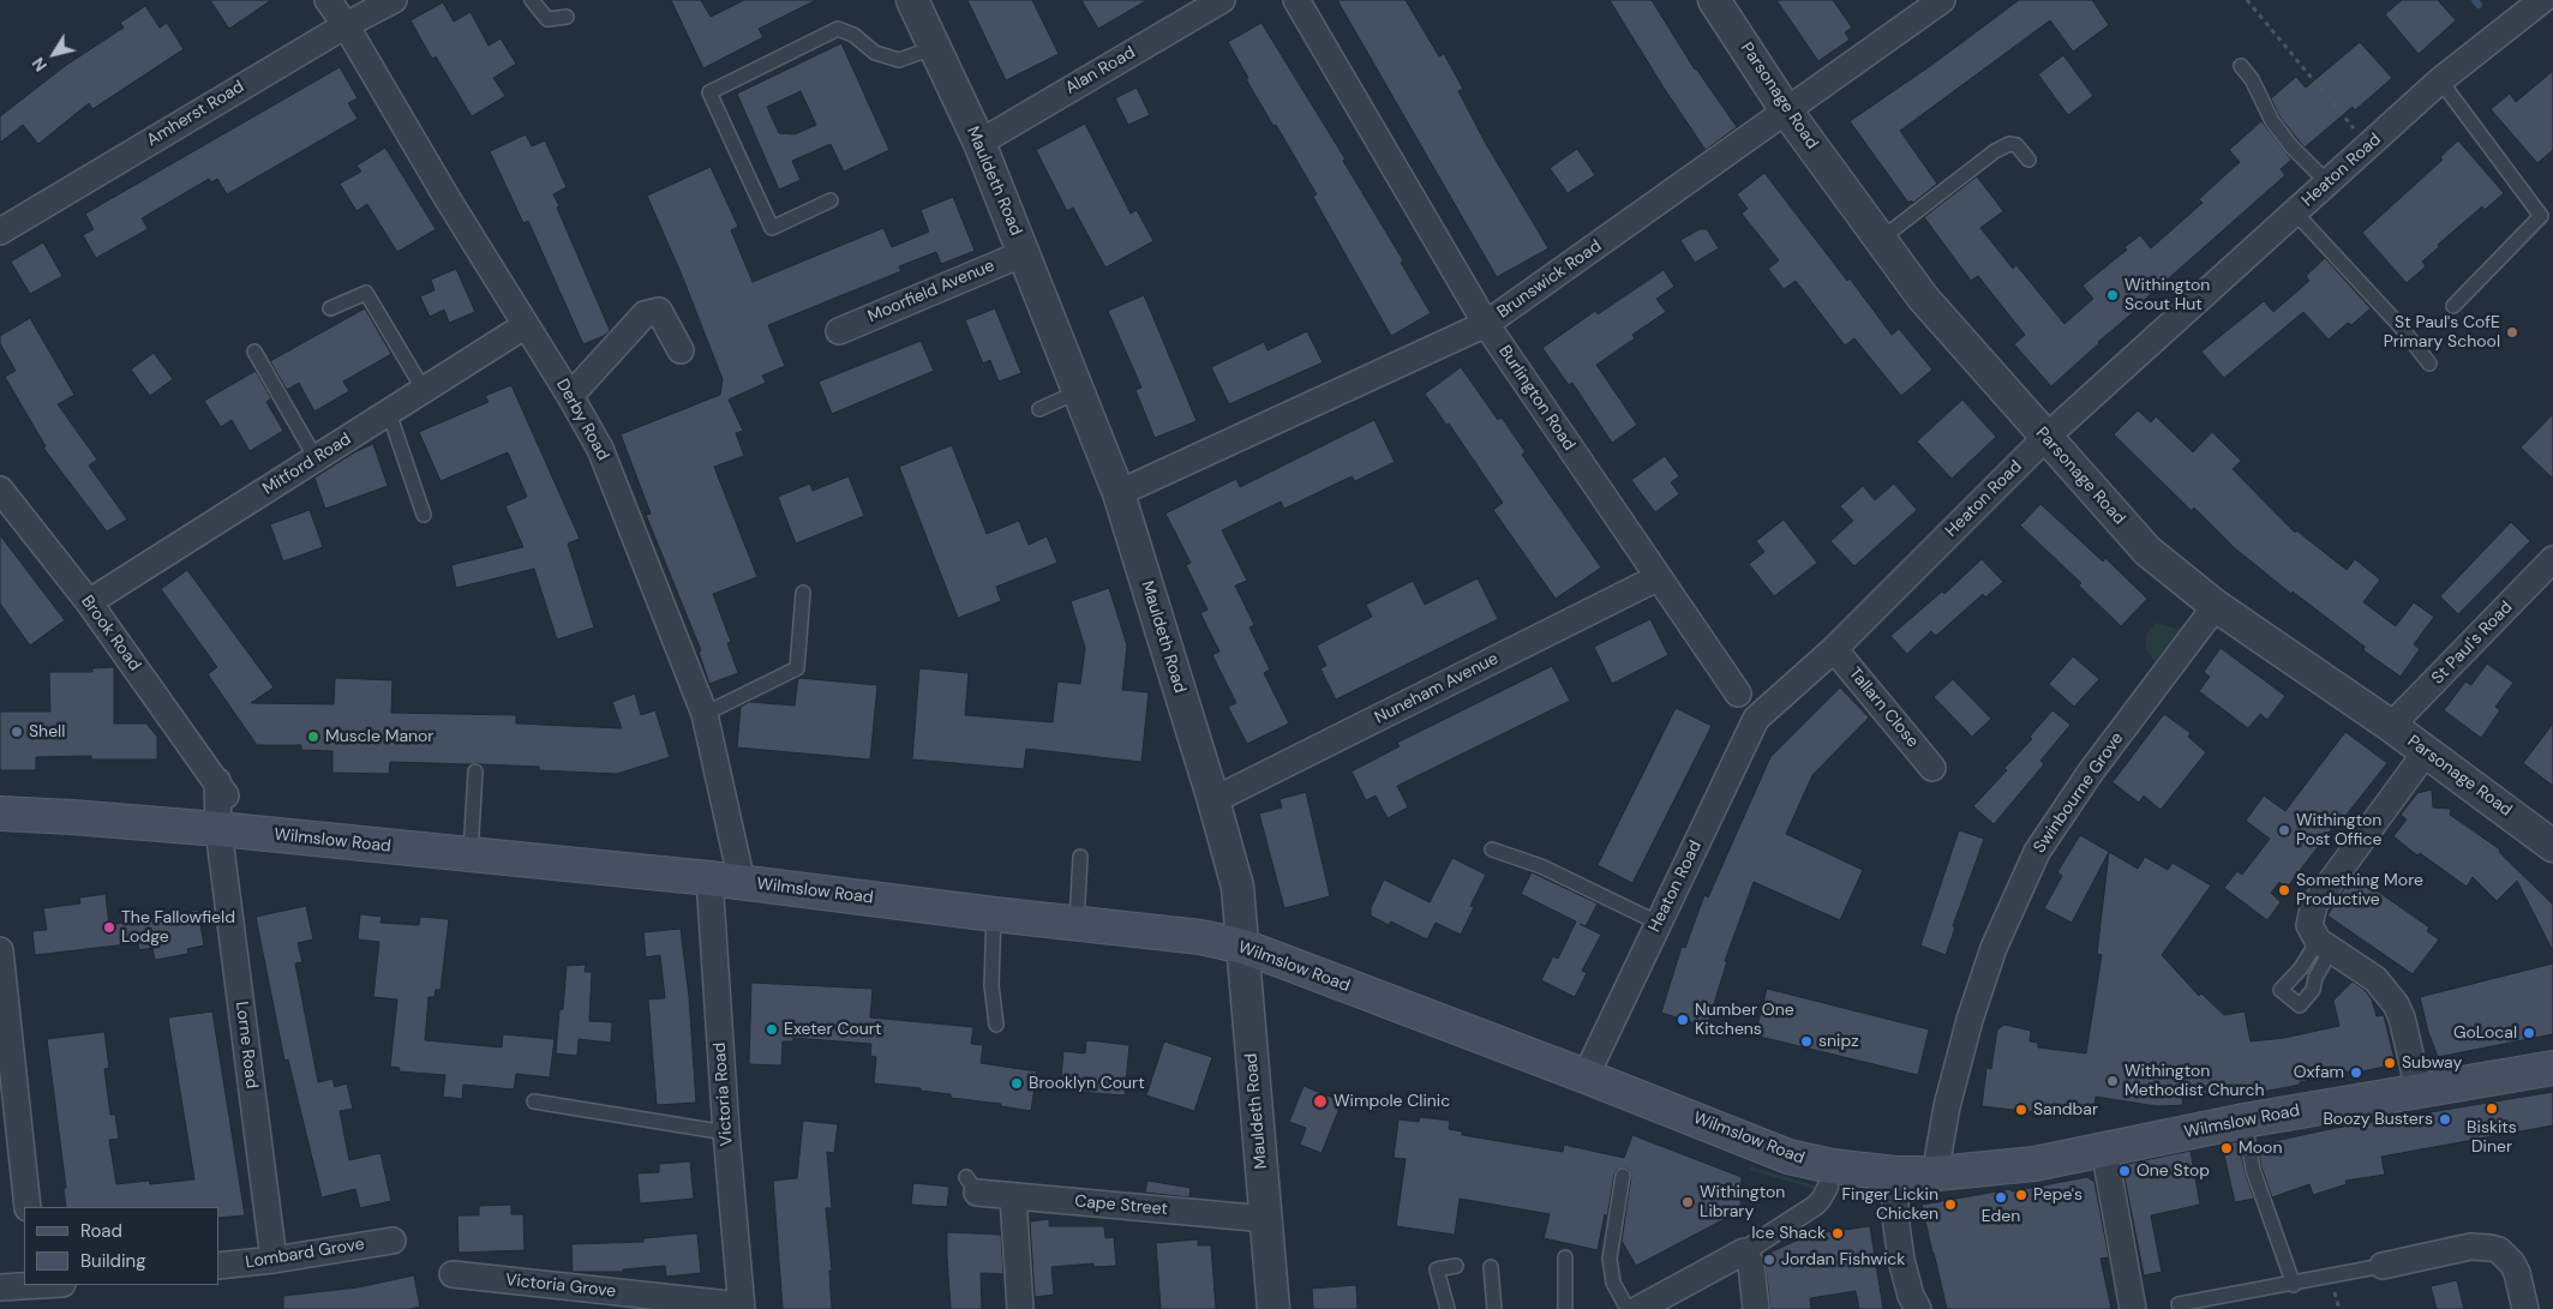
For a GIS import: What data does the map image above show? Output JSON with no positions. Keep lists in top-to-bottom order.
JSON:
{
  "streets": {
    "main road": ["Wilmslow Road"],
    "street": [
      "Alan Road",
      "Parsonage Road",
      "Amherst Road",
      "Heaton Road",
      "Mauldeth Road",
      "Brunswick Road",
      "Moorfield Avenue",
      "Burlington Road",
      "Derby Road",
      "Mitford Road",
      "Brook Road",
      "St Paul's Road",
      "Nuneham Avenue",
      "Tallarn Close",
      "Swinbourne Grove",
      "Lorne Road",
      "Victoria Road",
      "Cape Street",
      "Lombard Grove",
      "Victoria Grove"
    ]
  },
  "crossings": [
    ["Alan Road", "Mauldeth Road"],
    ["Parsonage Road", "Heaton Road"],
    ["Parsonage Road", "Brunswick Road"],
    ["Parsonage Road", "St Paul's Road"],
    ["Parsonage Road", "Swinbourne Grove"],
    ["Amherst Road", "Derby Road"],
    ["Heaton Road", "Tallarn Close"],
    ["Heaton Road", "Wilmslow Road"],
    ["Mauldeth Road", "Brunswick Road"],
    ["Mauldeth Road", "Moorfield Avenue"],
    ["Mauldeth Road", "Nuneham Avenue"],
    ["Mauldeth Road", "Wilmslow Road"],
    ["Mauldeth Road", "Cape Street"],
    ["Brunswick Road", "Burlington Road"],
    ["Burlington Road", "Nuneham Avenue"],
    ["Derby Road", "Mitford Road"],
    ["Derby Road", "Wilmslow Road"],
    ["Mitford Road", "Brook Road"],
    ["Brook Road", "Wilmslow Road"],
    ["Brook Road", "Lorne Road"],
    ["Swinbourne Grove", "Wilmslow Road"],
    ["Wilmslow Road", "Lorne Road"],
    ["Wilmslow Road", "Victoria Road"],
    ["Lorne Road", "Lombard Grove"],
    ["Victoria Road", "Victoria Grove"]
  ],
  "places": [
    "Withington Scout Hut",
    "St Paul's CofE Primary School",
    "Shell",
    "Muscle Manor",
    "Withington Post Office",
    "Something More Productive",
    "The Fallowfield Lodge",
    "Number One Kitchens",
    "Exeter Court",
    "GoLocal",
    "snipz",
    "Subway",
    "Oxfam",
    "Withington Methodist Church",
    "Brooklyn Court",
    "Wimpole Clinic",
    "Biskits Diner",
    "Sandbar",
    "Boozy Busters",
    "Moon",
    "One Stop",
    "Pepe's",
    "Eden",
    "Withington Library",
    "Finger Lickin Chicken",
    "Ice Shack",
    "Jordan Fishwick"
  ],
  "legend": ["Road", "Building"],
  "north": "bottom left"
}
